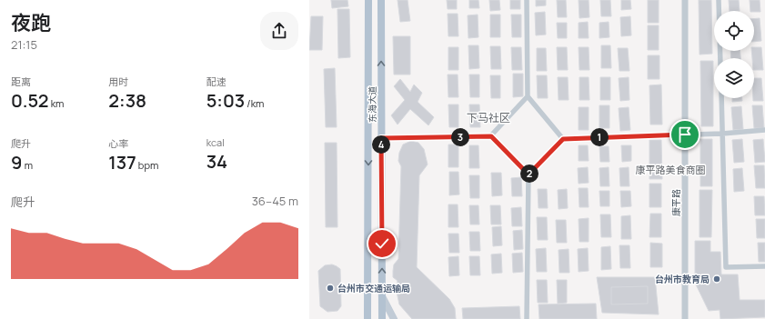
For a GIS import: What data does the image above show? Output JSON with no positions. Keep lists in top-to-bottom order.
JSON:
{
  "streets": {
    "main road": ["东海大道"],
    "street": ["康平路"]
  },
  "districts": ["下马社区", "康平路美食商圈"],
  "places": ["台州市教育局", "台州市交通运输局"],
  "page": {
    "heading": ["夜跑", "21:15"],
    "stats": [
      ["距离", "0.52 km"],
      ["用时", "2:38"],
      ["配速", "5:03 /km"],
      ["爬升", "9 m"],
      ["心率", "137 bpm"],
      ["kcal", "34"]
    ],
    "pins": [
      "1",
      "3",
      "4",
      "2"
    ],
    "chart": ["爬升", "36–45 m"]
  }
}
